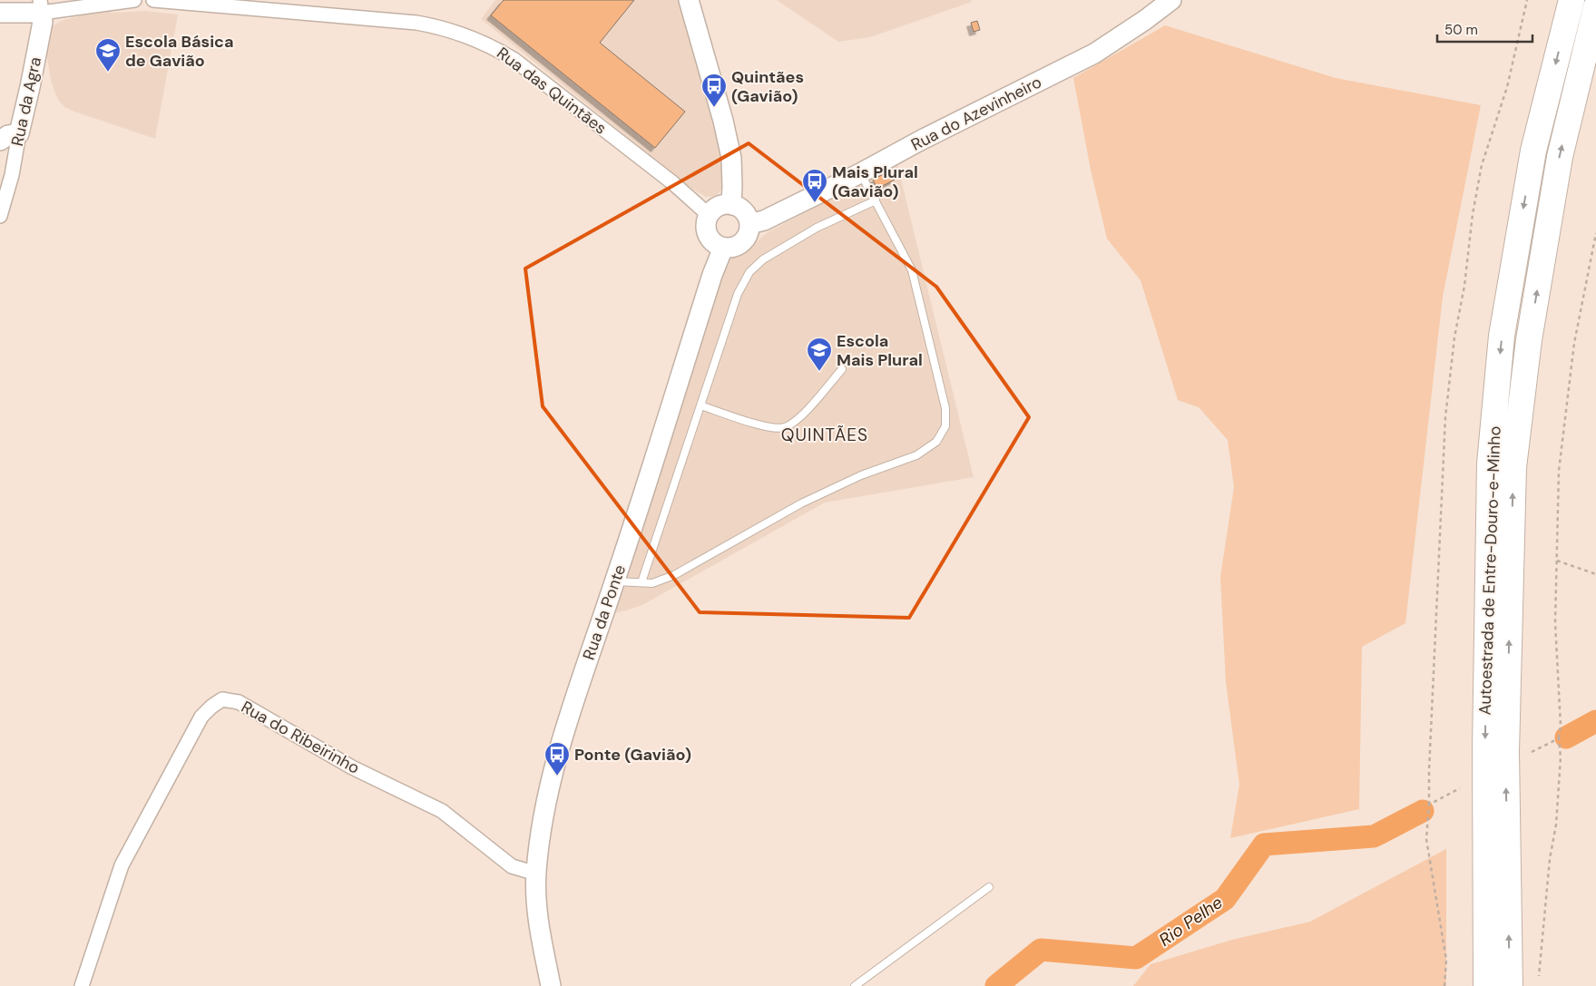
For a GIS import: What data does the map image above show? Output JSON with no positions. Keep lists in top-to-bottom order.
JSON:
{
  "streets": {
    "highway": ["Autoestrada de Entre-Douro-e-Minho"],
    "street": [
      "Rua das Quintães",
      "Rua da Agra",
      "Rua do Azevinheiro",
      "Rua da Ponte",
      "Rua do Ribeirinho"
    ]
  },
  "crossings": [
    ["Rua das Quintães", "Rua do Azevinheiro"],
    ["Rua das Quintães", "Rua da Ponte"],
    ["Rua do Azevinheiro", "Rua da Ponte"],
    ["Rua da Ponte", "Rua do Ribeirinho"]
  ],
  "districts": ["QUINTÃES"],
  "water": ["Rio Pelhe"],
  "places": {
    "school or university": ["Escola Básica de Gavião", "Escola Mais Plural"],
    "bus stop": ["Quintães (Gavião)", "Mais Plural (Gavião)", "Ponte (Gavião)"]
  },
  "scale_bar": "50 m"
}
